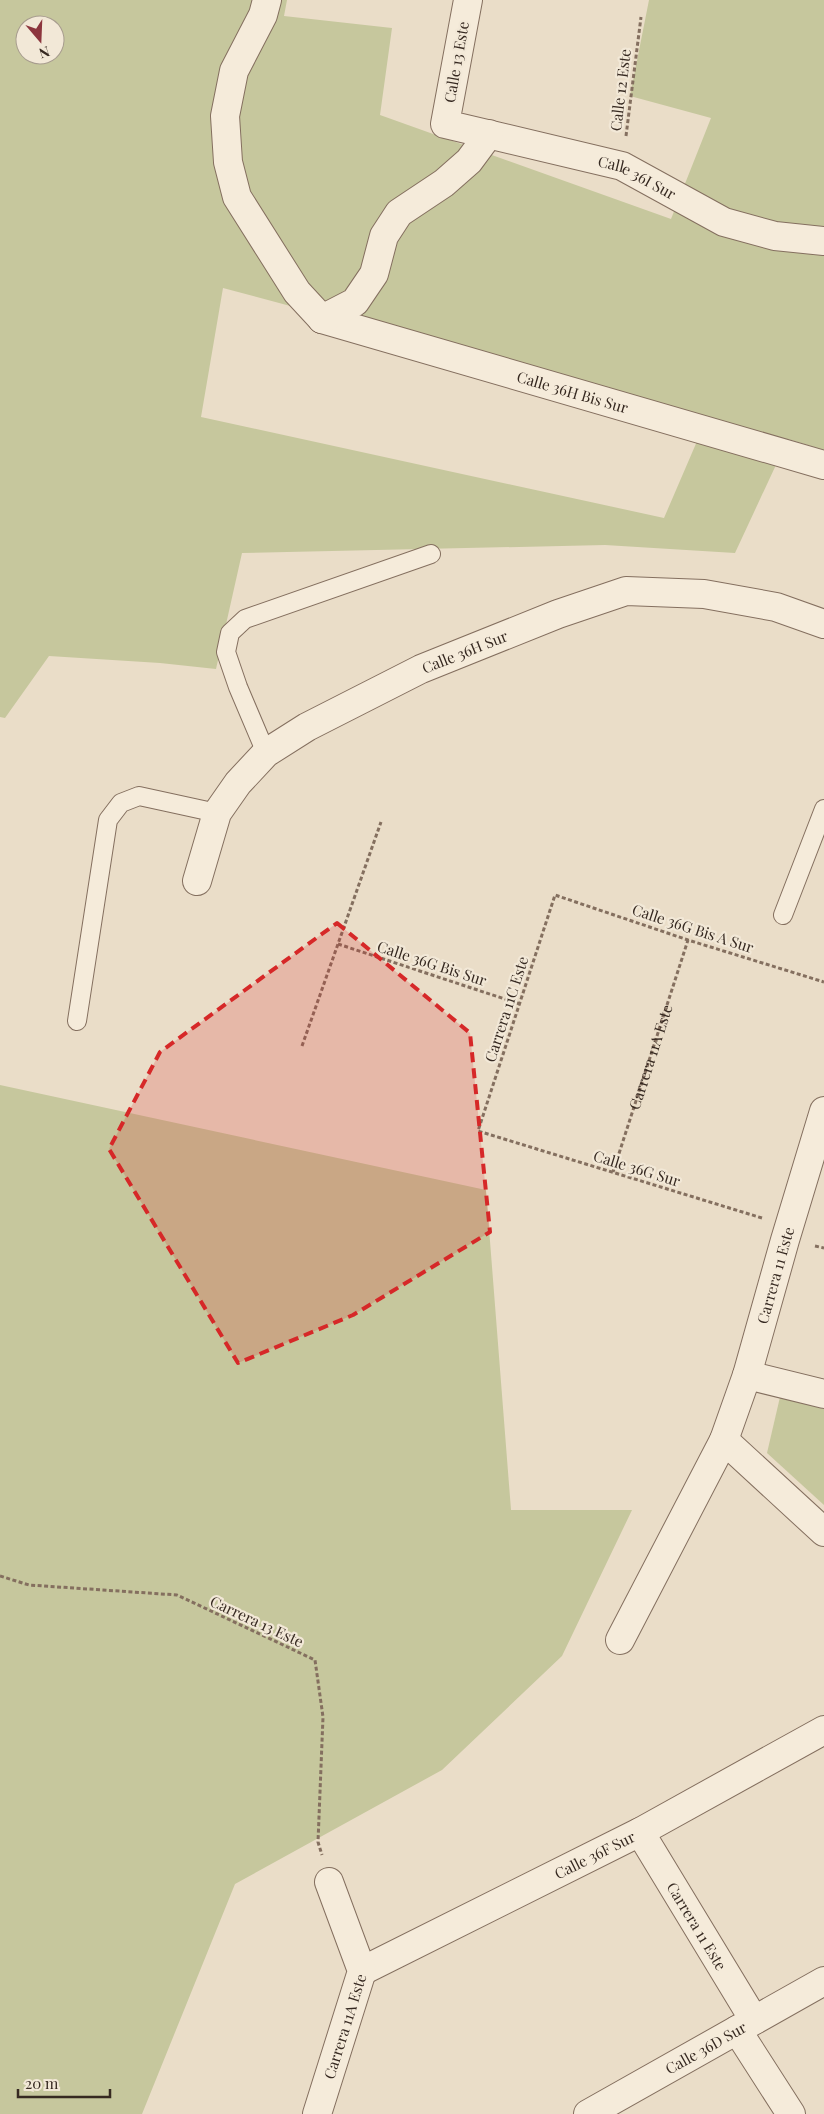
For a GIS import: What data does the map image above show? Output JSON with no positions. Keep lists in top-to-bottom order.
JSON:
{
  "streets": {
    "street": [
      "Calle 13 Este",
      "Calle 36I Sur",
      "Calle 36H Bis Sur",
      "Calle 36H Sur",
      "Carrera 11A Este",
      "Carrera 11 Este",
      "Calle 36F Sur",
      "Calle 36D Sur"
    ],
    "path": [
      "Calle 12 Este",
      "Calle 36G Bis A Sur",
      "Calle 36G Bis Sur",
      "Carrera 11C Este",
      "Calle 36G Sur",
      "Carrera 13 Este"
    ]
  },
  "crossings": [
    ["Calle 13 Este", "Calle 36I Sur"],
    ["Calle 12 Este", "Calle 36I Sur"],
    ["Calle 36G Bis A Sur", "Carrera 11C Este"],
    ["Calle 36G Bis A Sur", "Carrera 11A Este"],
    ["Calle 36G Bis Sur", "Carrera 11C Este"],
    ["Carrera 11C Este", "Calle 36G Sur"],
    ["Carrera 11A Este", "Calle 36G Sur"],
    ["Carrera 11A Este", "Carrera 13 Este"],
    ["Carrera 11A Este", "Calle 36F Sur"],
    ["Calle 36G Sur", "Carrera 11 Este"],
    ["Carrera 11 Este", "Calle 36F Sur"],
    ["Carrera 11 Este", "Calle 36D Sur"]
  ],
  "scale_bar": "20 m",
  "north": "bottom"
}
